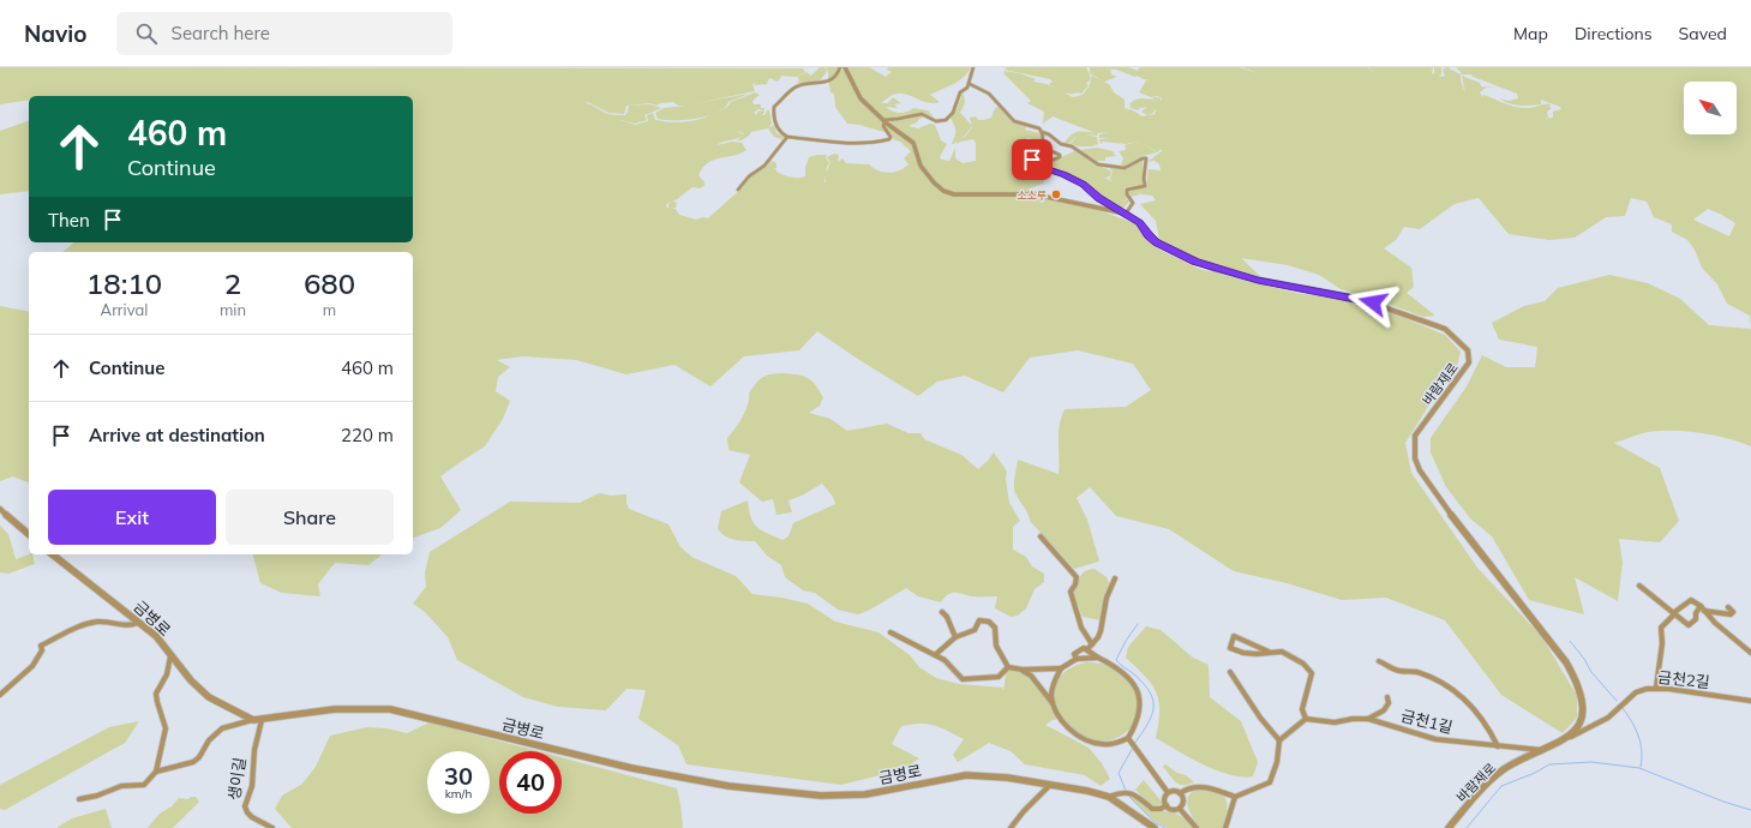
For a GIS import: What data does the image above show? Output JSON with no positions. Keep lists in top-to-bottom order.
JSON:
{
  "streets": {
    "street": [
      "바람재로",
      "금병로",
      "금천2길",
      "금천1길",
      "생이길"
    ]
  },
  "crossings": [
    ["바람재로", "금천2길"],
    ["바람재로", "금천1길"],
    ["금병로", "생이길"]
  ],
  "places": ["소소루"],
  "north": "top left",
  "page": {
    "header": "Navio",
    "search": "Search here",
    "nav": ["Map", "Directions", "Saved"],
    "turn": ["460 m", "Continue"],
    "then": "Then",
    "eta": [
      "18:10",
      "Arrival",
      "2",
      "min",
      "680",
      "m"
    ],
    "list": [
      {
        "name": "Continue",
        "value": "460 m"
      },
      {
        "name": "Arrive at destination",
        "value": "220 m"
      }
    ],
    "buttons": ["Exit", "Share"],
    "speed": "30 km/h",
    "limit": "40"
  }
}
